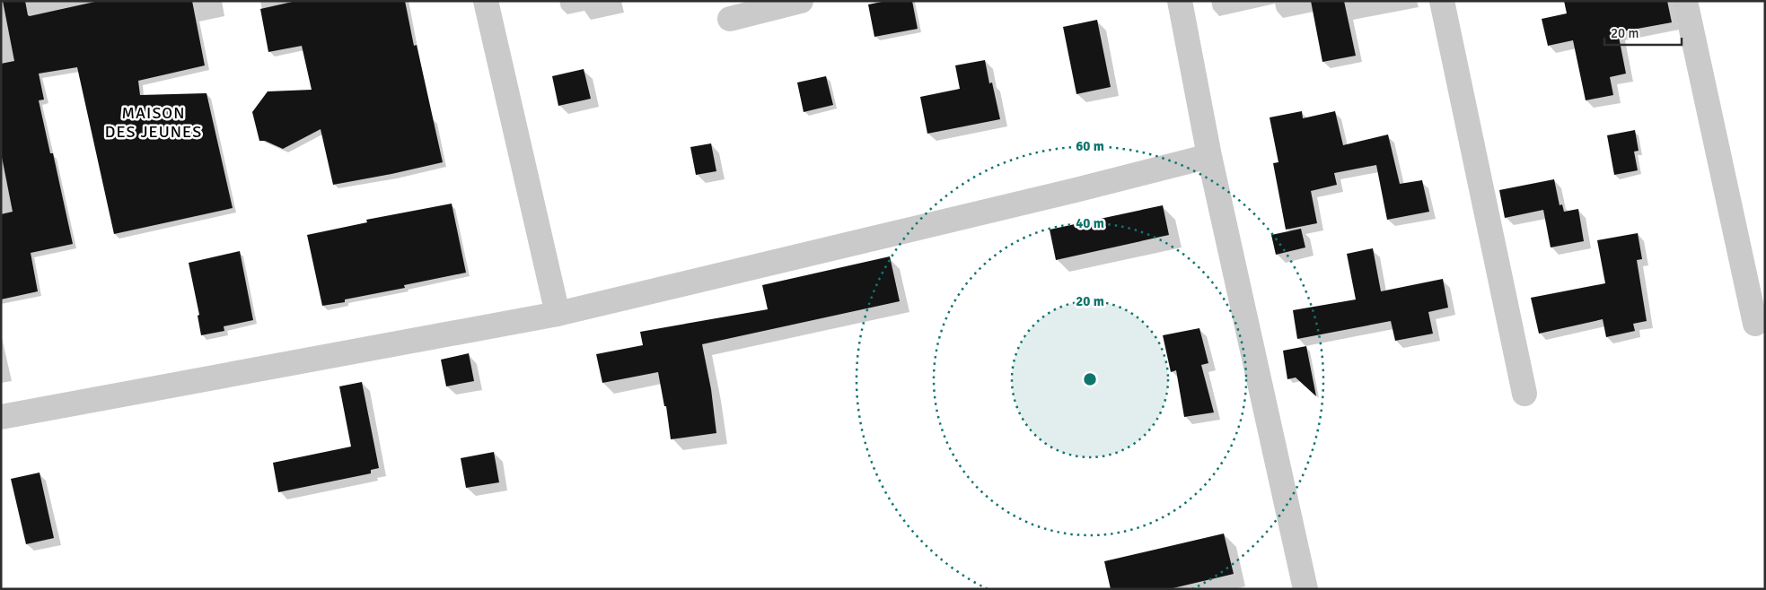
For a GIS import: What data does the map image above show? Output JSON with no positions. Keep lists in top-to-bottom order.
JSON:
{
  "districts": ["MAISON DES JEUNES"],
  "scale_bar": "20 m",
  "rings": ["60 m", "40 m", "20 m"]
}
